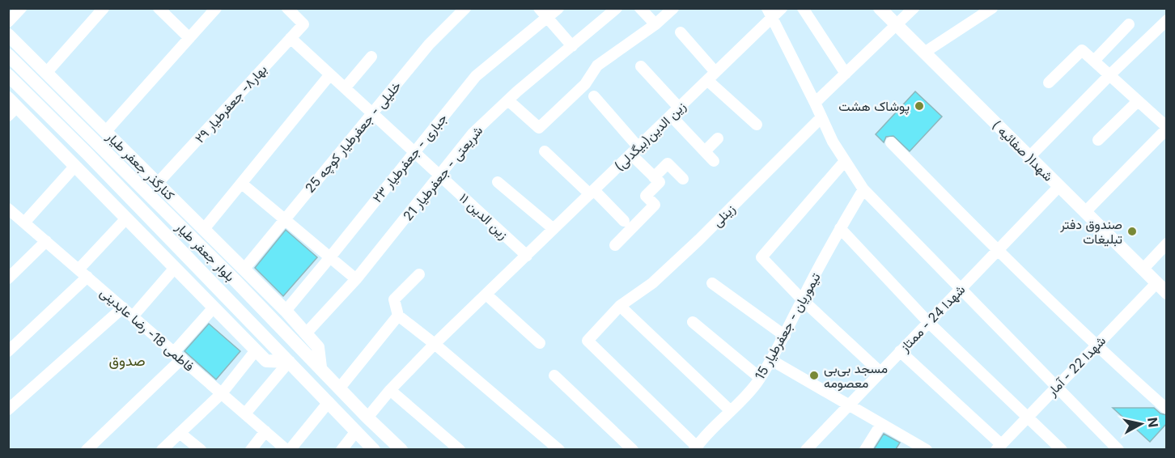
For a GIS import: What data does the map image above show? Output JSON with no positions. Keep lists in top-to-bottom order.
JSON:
{
  "streets": {
    "main road": ["شهدا( صفائیه )", "کنارگذر جعفر طیار", "بلوار جعفر طیار"],
    "street": [
      "بهار۸- جعفرطیار ۲۹",
      "زین الدین(بیگدلی)",
      "خلیلی - جعفرطیار کوچه 25",
      "جباری - جعفرطیار ۲۳",
      "شریعتی - جعفرطیار 21",
      "زینلی",
      "زین الدین ۱۱",
      "شهدا 24 - ممتاز",
      "تیموریان - جعفرطیار 15",
      "فاطمی 18- رضا عابدینی",
      "شهدا 22 - آمار"
    ]
  },
  "crossings": [
    ["بهار۸- جعفرطیار ۲۹", "کنارگذر جعفر طیار"],
    ["بهار۸- جعفرطیار ۲۹", "زین الدین ۱۱"],
    ["زین الدین(بیگدلی)", "زین الدین ۱۱"],
    ["زین الدین(بیگدلی)", "بلوار جعفر طیار"],
    ["خلیلی - جعفرطیار کوچه 25", "کنارگذر جعفر طیار"],
    ["خلیلی - جعفرطیار کوچه 25", "زین الدین ۱۱"],
    ["شهدا( صفائیه )", "شهدا 24 - ممتاز"],
    ["شهدا( صفائیه )", "شهدا 22 - آمار"],
    ["جباری - جعفرطیار ۲۳", "کنارگذر جعفر طیار"],
    ["جباری - جعفرطیار ۲۳", "زین الدین ۱۱"],
    ["کنارگذر جعفر طیار", "شریعتی - جعفرطیار 21"],
    ["کنارگذر جعفر طیار", "بلوار جعفر طیار"],
    ["شریعتی - جعفرطیار 21", "زین الدین ۱۱"],
    ["زینلی", "تیموریان - جعفرطیار 15"]
  ],
  "districts": ["صدوق"],
  "places": ["پوشاک هشت", "صندوق دفتر تبلیغات", "مسجد بی‌بی معصومه"],
  "north": "right"
}
